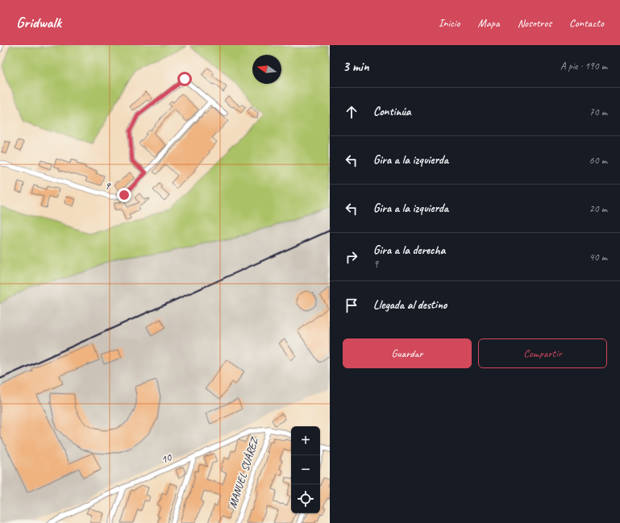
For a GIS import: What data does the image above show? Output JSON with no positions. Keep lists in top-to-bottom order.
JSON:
{
  "streets": {
    "street": ["9", "10", "MANUEL SUÁREZ"]
  },
  "crossings": [
    ["10", "MANUEL SUÁREZ"]
  ],
  "north": "left",
  "page": {
    "header": "Gridwalk",
    "nav": [
      "Inicio",
      "Mapa",
      "Nosotros",
      "Contacto"
    ],
    "heading": ["3 min", "A pie · 190 m"],
    "list": [
      ["Continúa", "70 m"],
      ["Gira a la izquierda", "60 m"],
      ["Gira a la izquierda", "20 m"],
      ["Gira a la derecha", "9", "40 m"],
      "Llegada al destino"
    ],
    "buttons": ["Guardar", "Compartir"],
    "map_buttons": ["+", "−"]
  }
}
